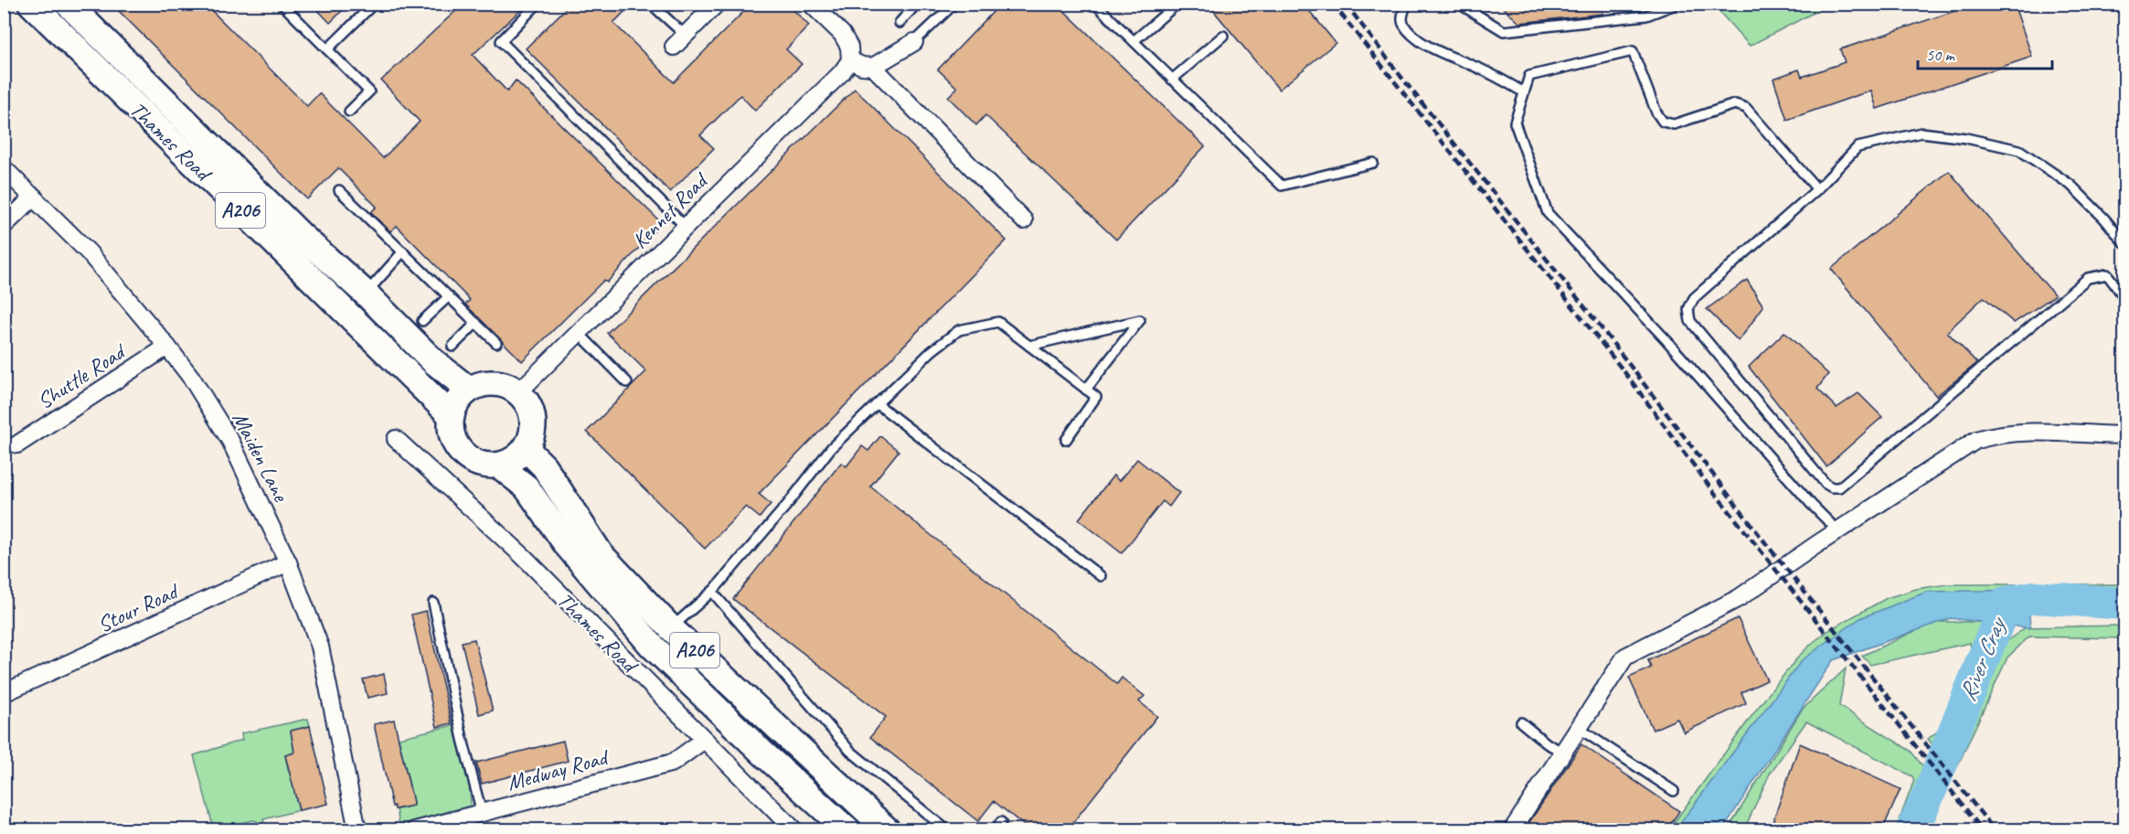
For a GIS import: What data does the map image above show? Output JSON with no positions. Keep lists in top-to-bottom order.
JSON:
{
  "streets": {
    "main road": ["Thames Road", "A206"],
    "street": [
      "Kennet Road",
      "Shuttle Road",
      "Maiden Lane",
      "Stour Road",
      "Medway Road"
    ]
  },
  "crossings": [
    ["Thames Road", "A206"],
    ["Thames Road", "Kennet Road"],
    ["Thames Road", "Medway Road"],
    ["A206", "Kennet Road"],
    ["Shuttle Road", "Maiden Lane"],
    ["Maiden Lane", "Stour Road"]
  ],
  "water": ["River Cray"],
  "scale_bar": "50 m"
}
